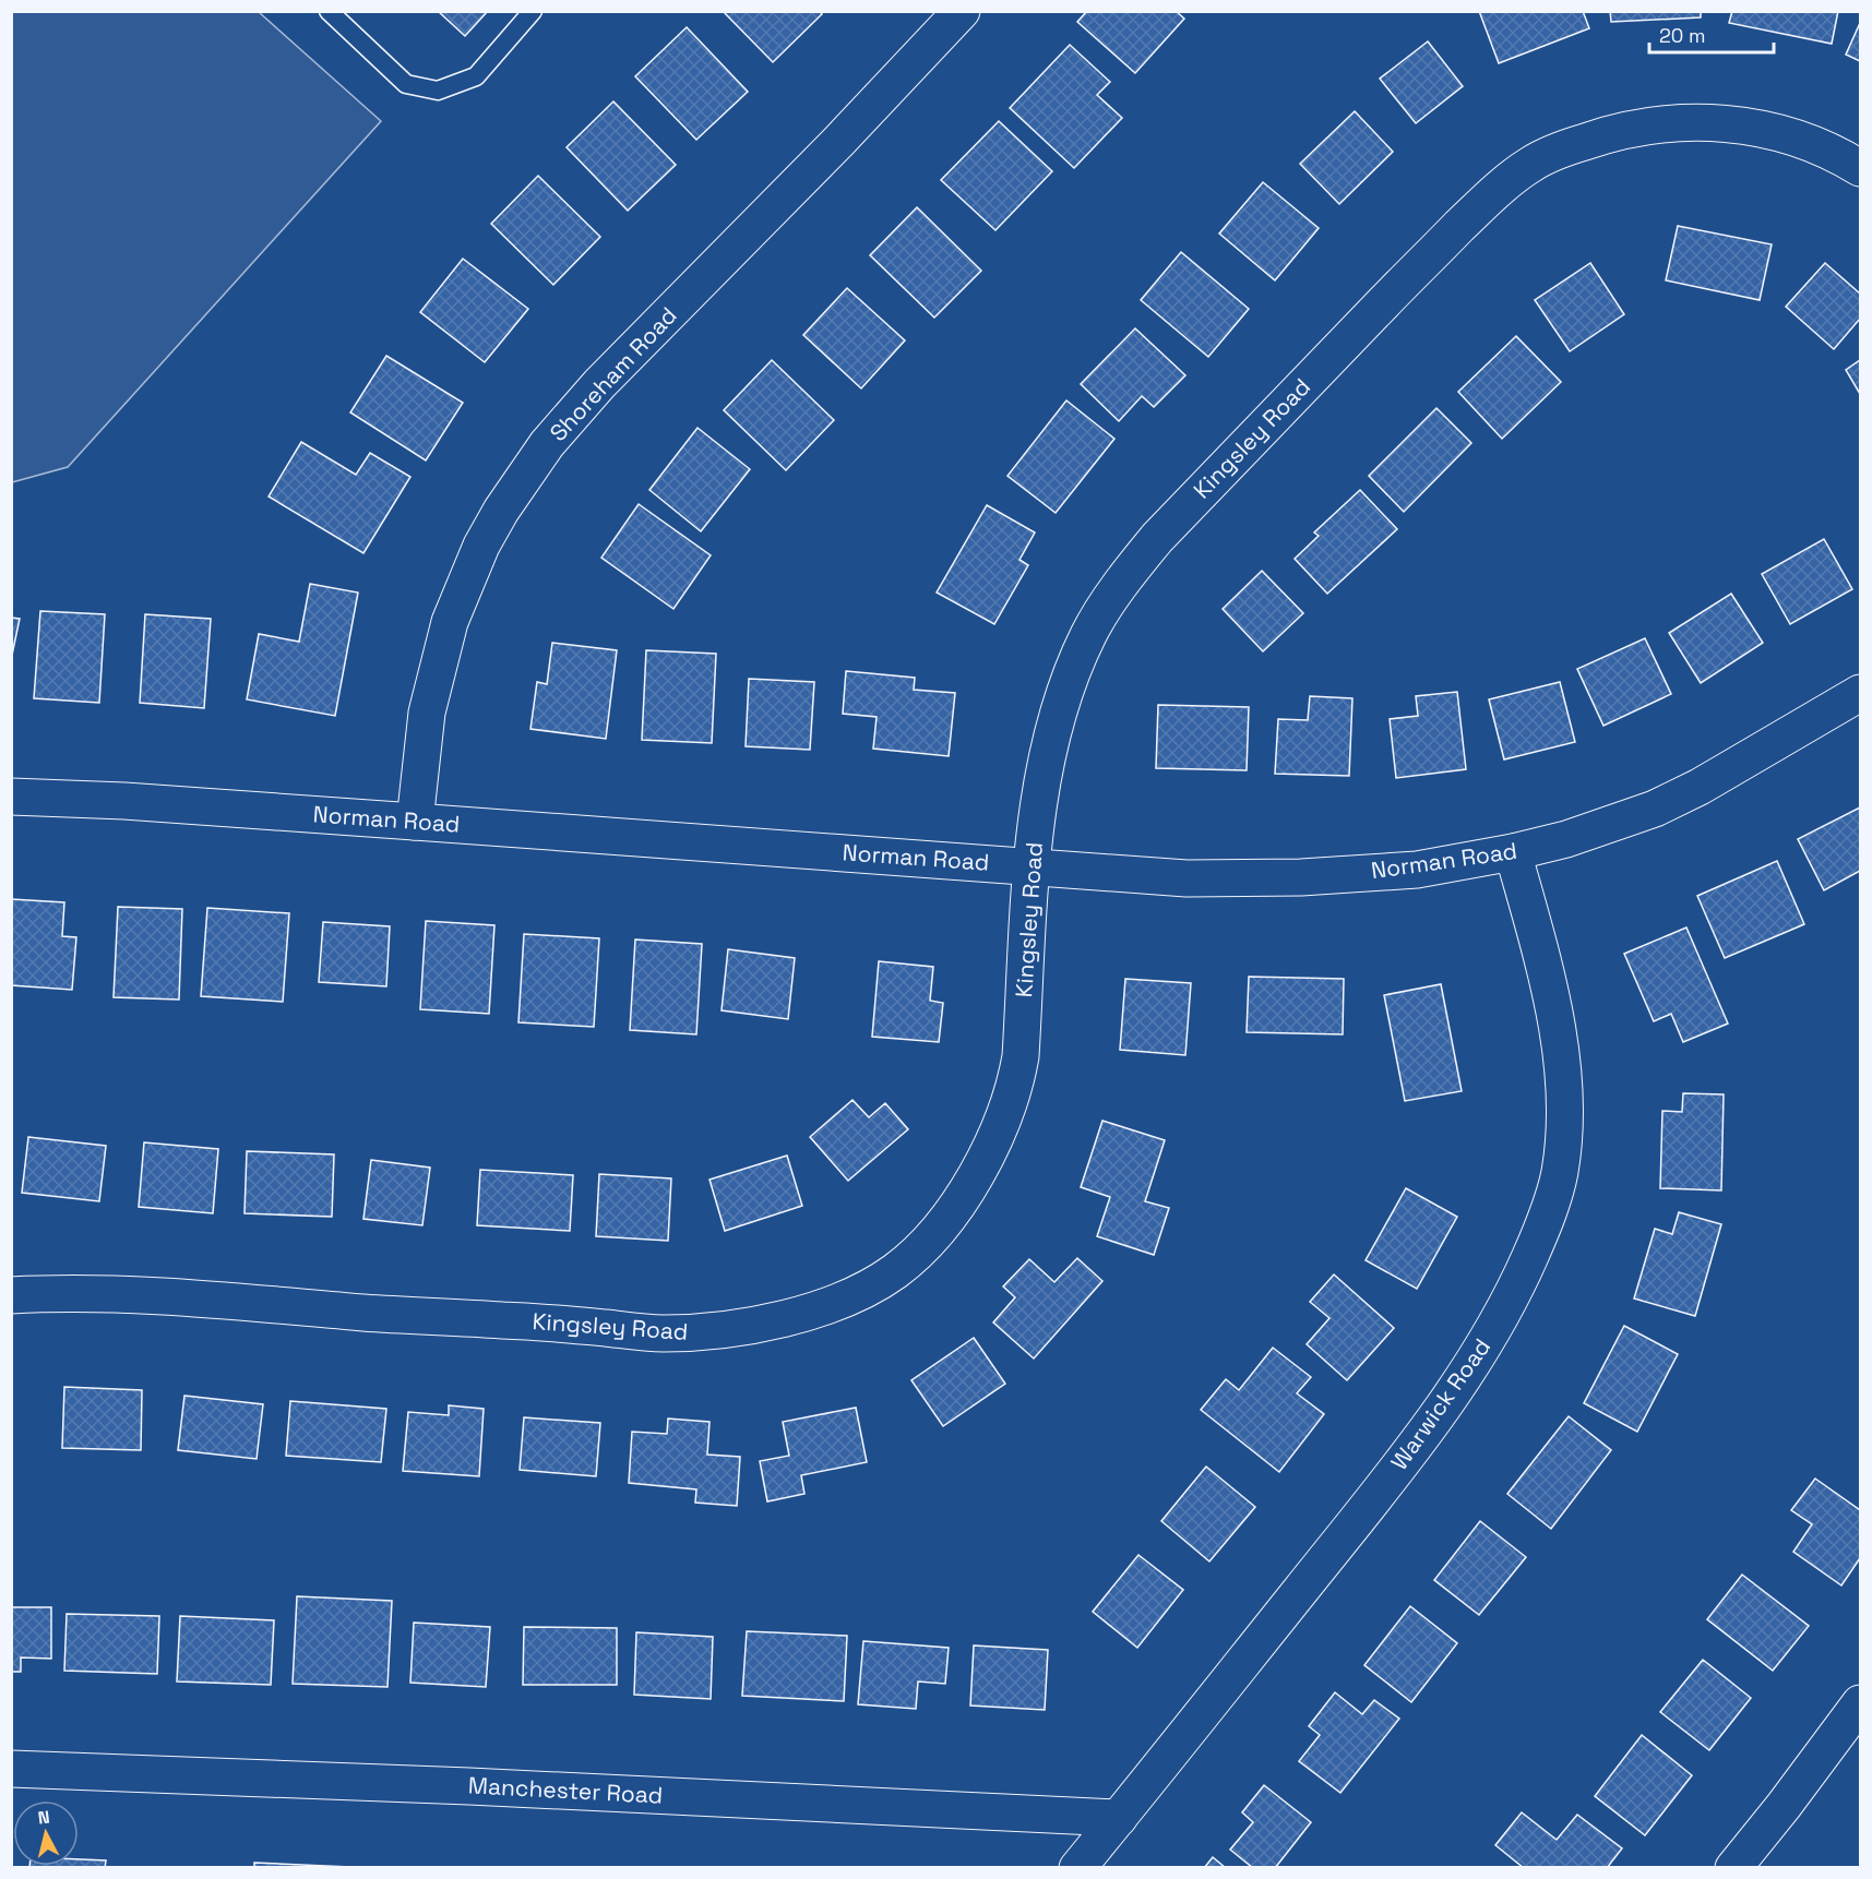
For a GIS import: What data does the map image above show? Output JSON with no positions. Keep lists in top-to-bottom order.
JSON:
{
  "streets": {
    "street": [
      "Shoreham Road",
      "Kingsley Road",
      "Norman Road",
      "Warwick Road",
      "Manchester Road"
    ]
  },
  "crossings": [
    ["Shoreham Road", "Norman Road"],
    ["Kingsley Road", "Norman Road"],
    ["Norman Road", "Warwick Road"],
    ["Warwick Road", "Manchester Road"]
  ],
  "scale_bar": "20 m",
  "north": "top"
}
